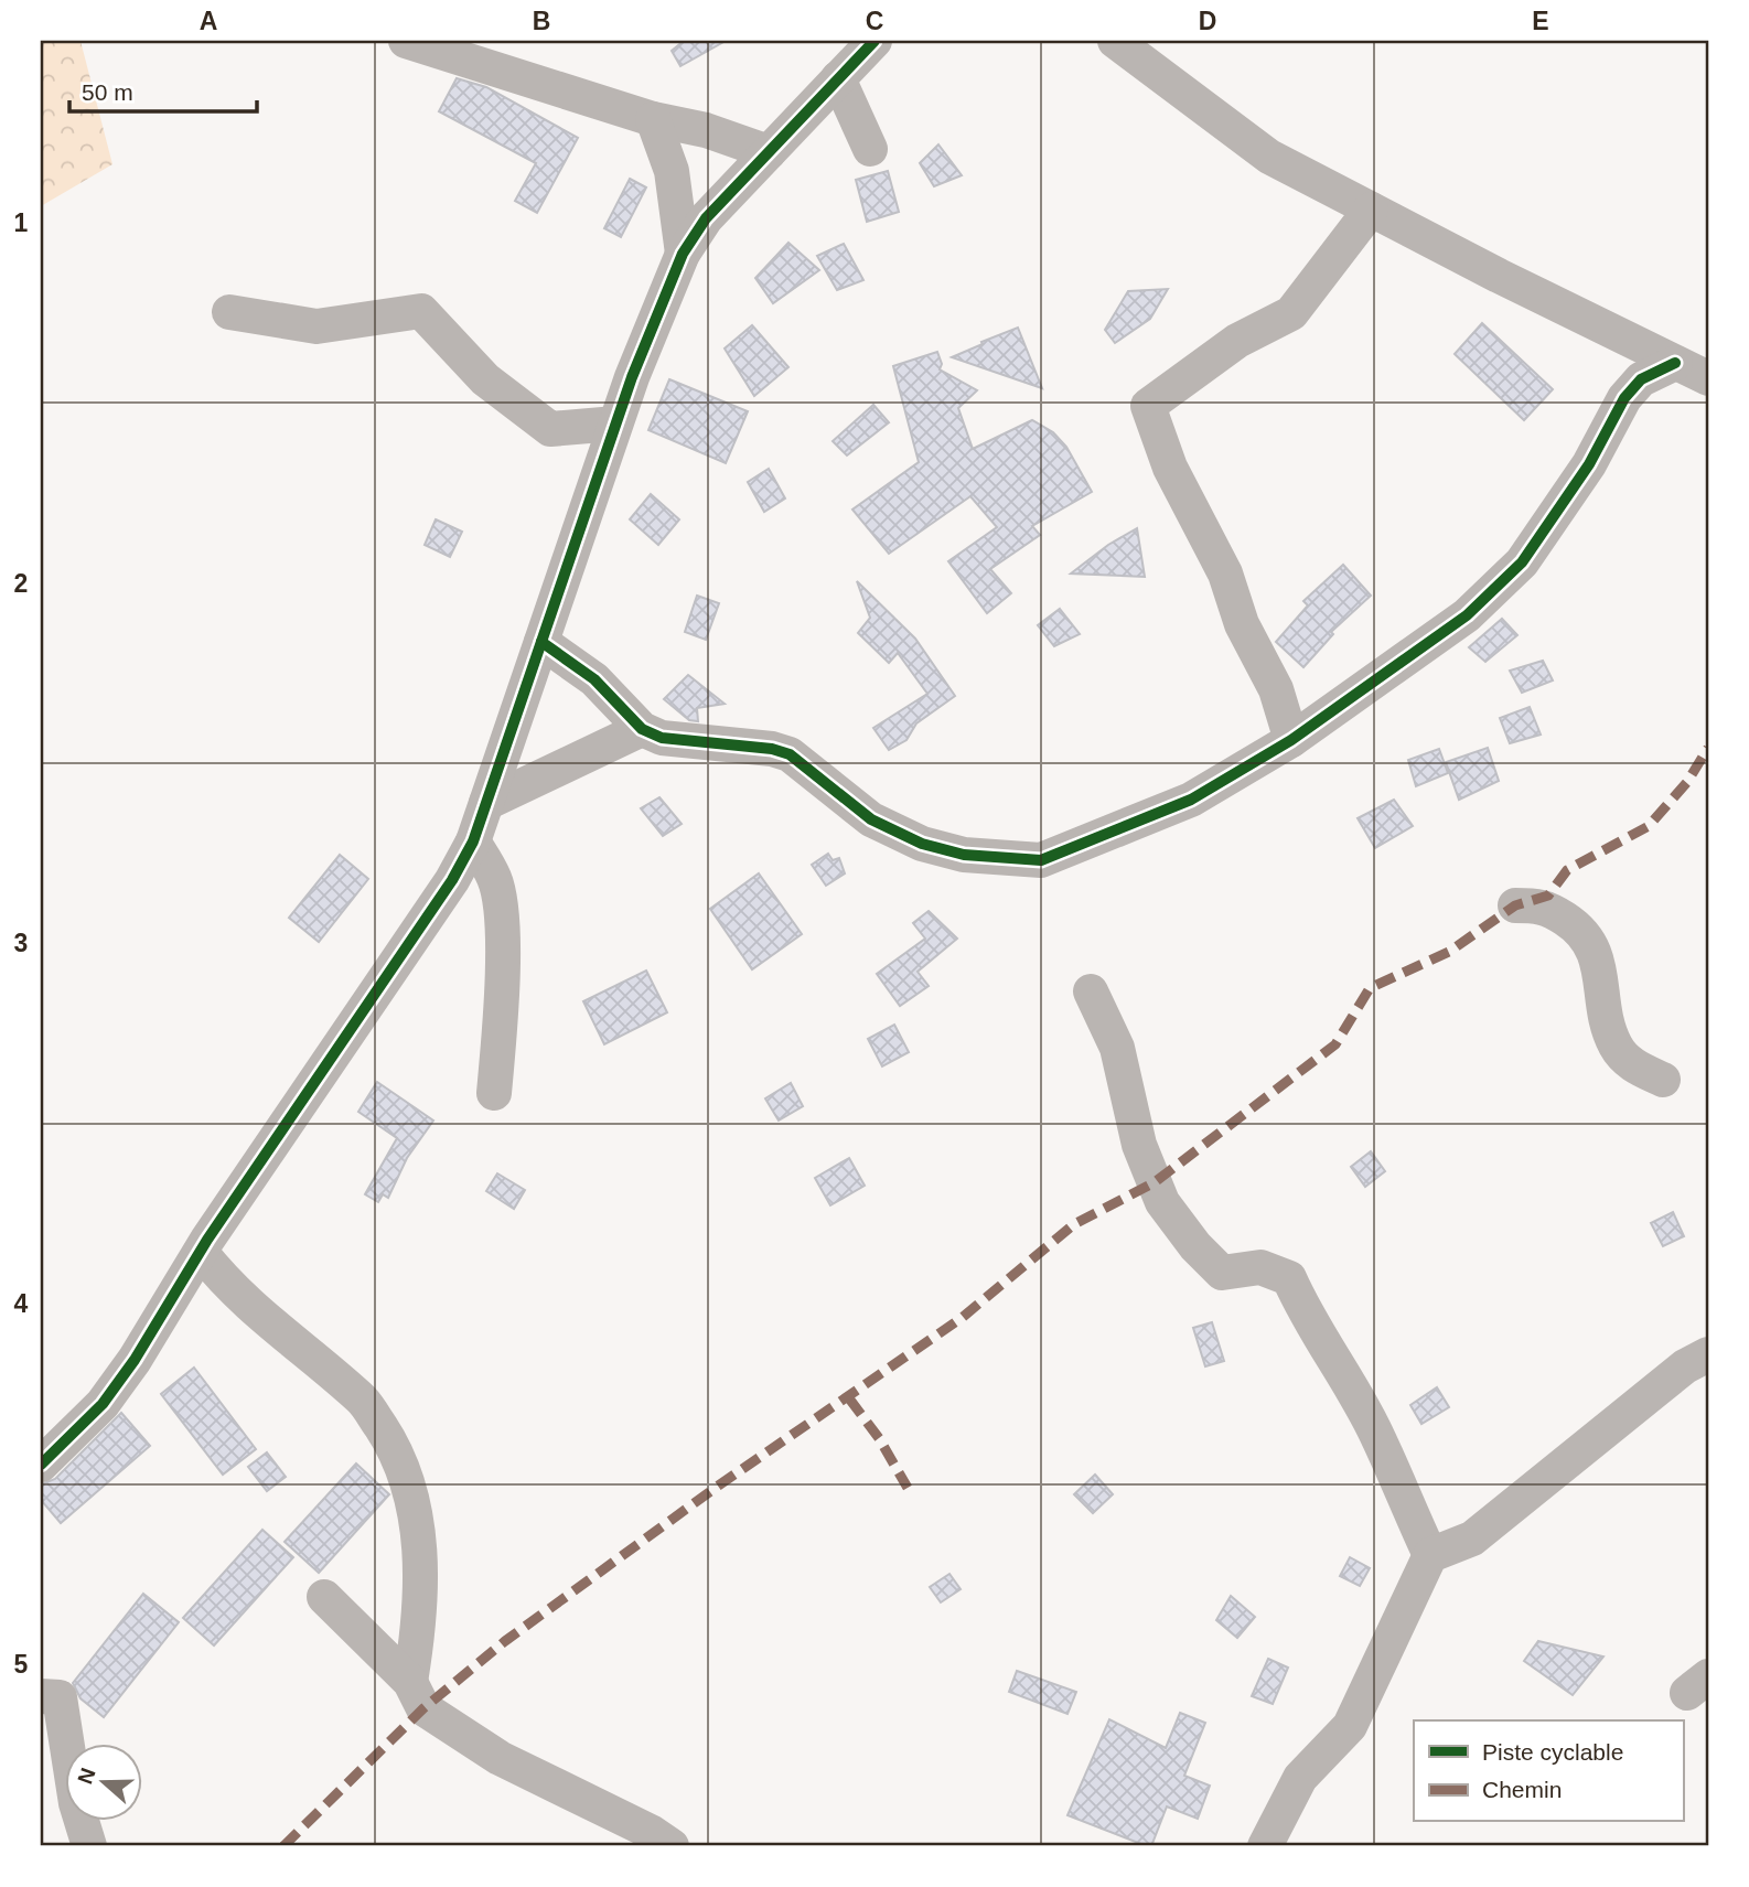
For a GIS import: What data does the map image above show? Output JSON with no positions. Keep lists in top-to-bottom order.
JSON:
{
  "legend": ["Piste cyclable", "Chemin"],
  "scale_bar": "50 m",
  "north": "left",
  "grid": {
    "columns": [
      "A",
      "B",
      "C",
      "D",
      "E"
    ],
    "rows": [
      "1",
      "2",
      "3",
      "4",
      "5"
    ]
  }
}
